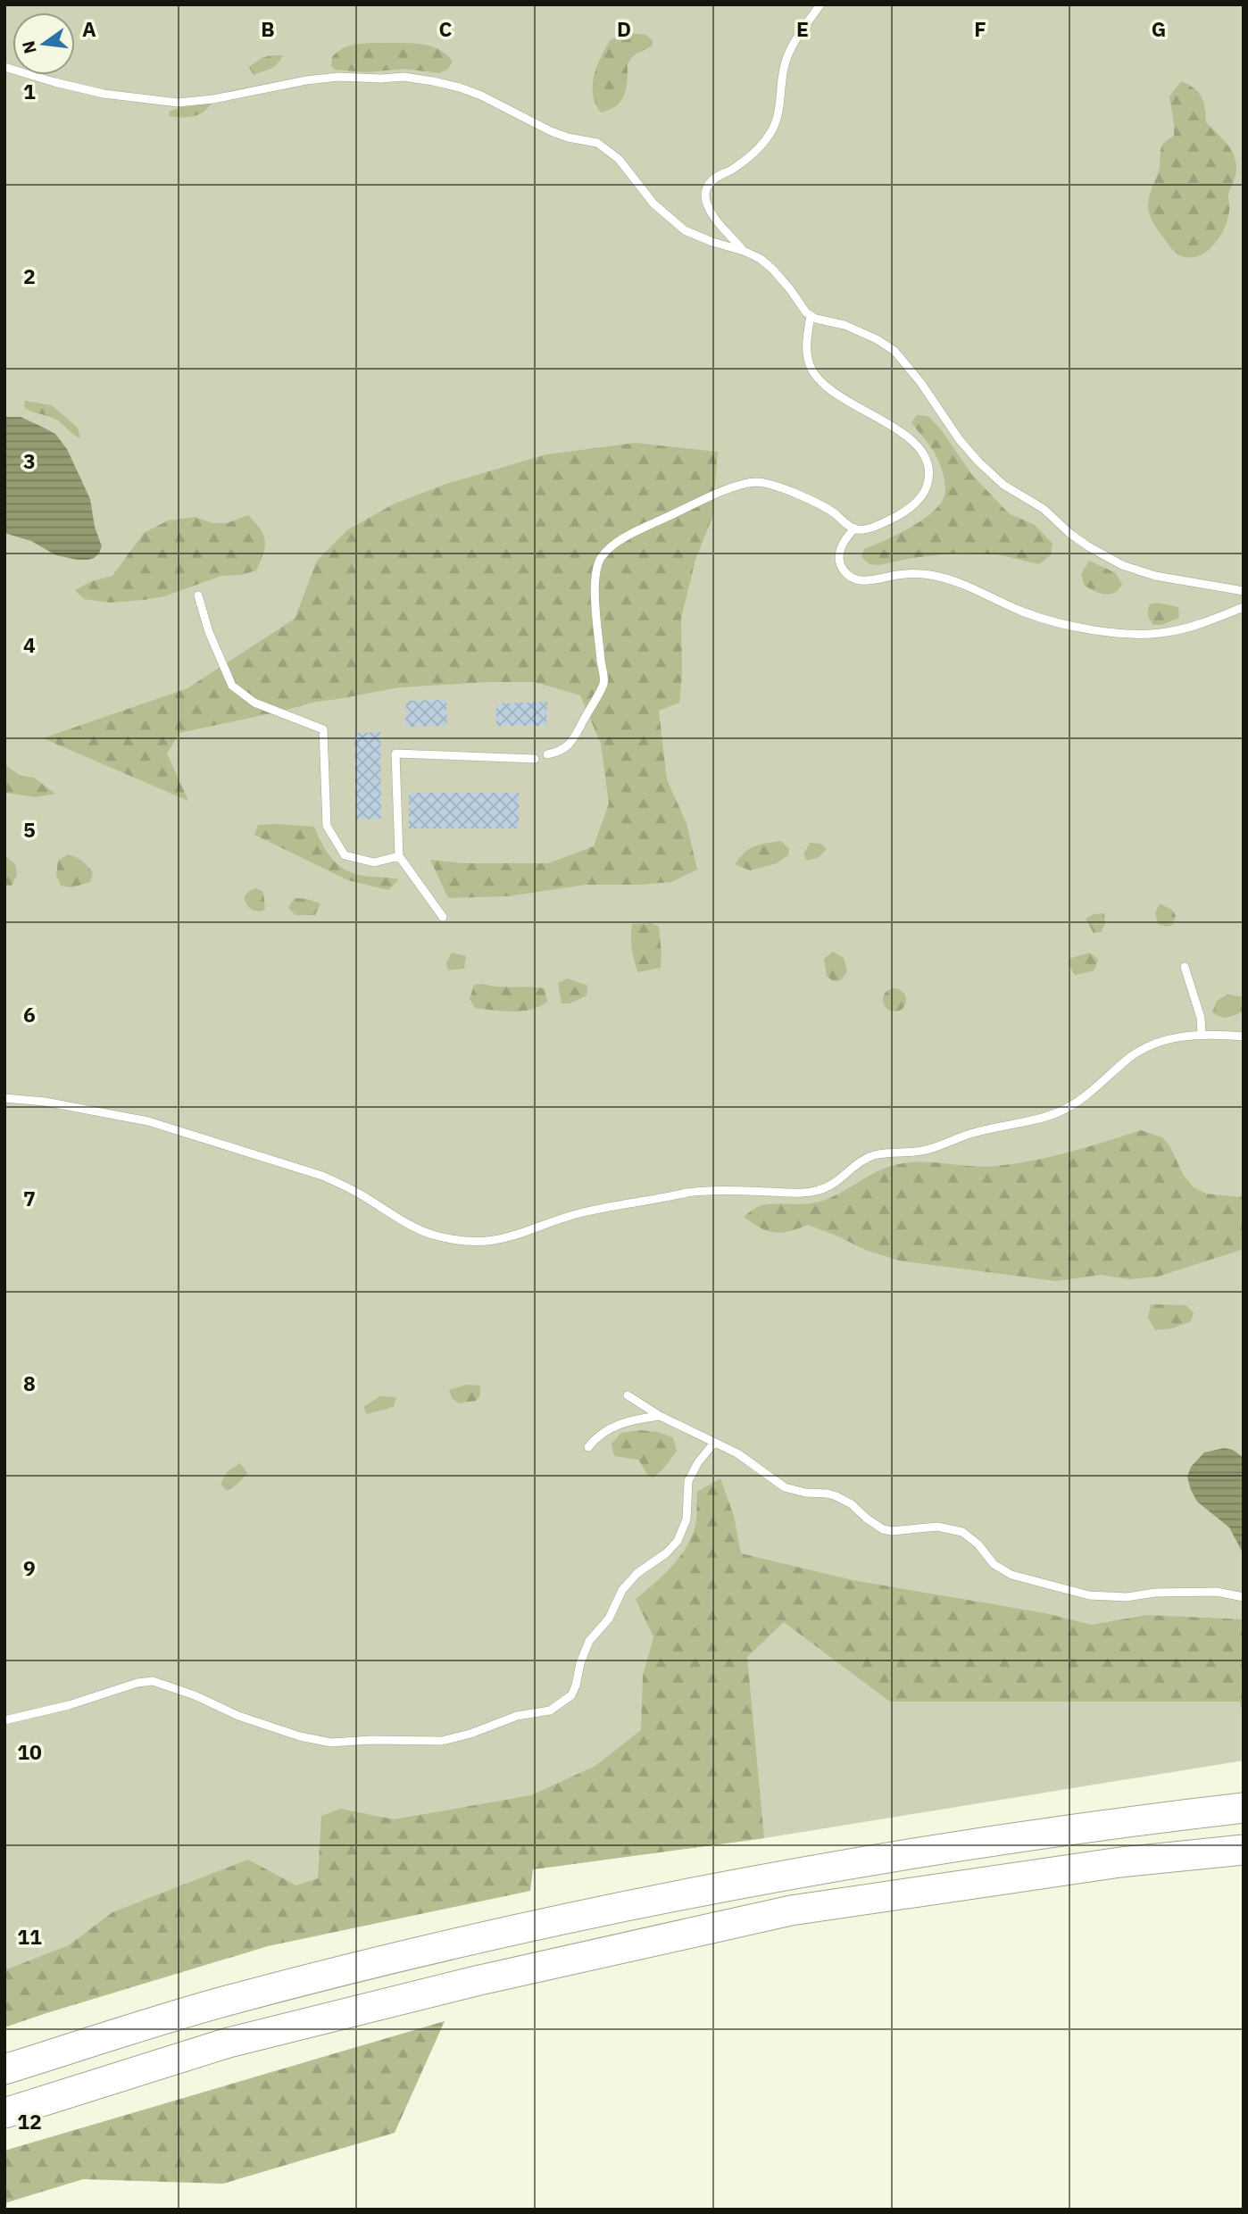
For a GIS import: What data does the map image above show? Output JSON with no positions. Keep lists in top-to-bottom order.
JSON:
{
  "north": "left",
  "grid": {
    "columns": [
      "A",
      "B",
      "C",
      "D",
      "E",
      "F",
      "G"
    ],
    "rows": [
      "1",
      "2",
      "3",
      "4",
      "5",
      "6",
      "7",
      "8",
      "9",
      "10",
      "11",
      "12"
    ]
  }
}
